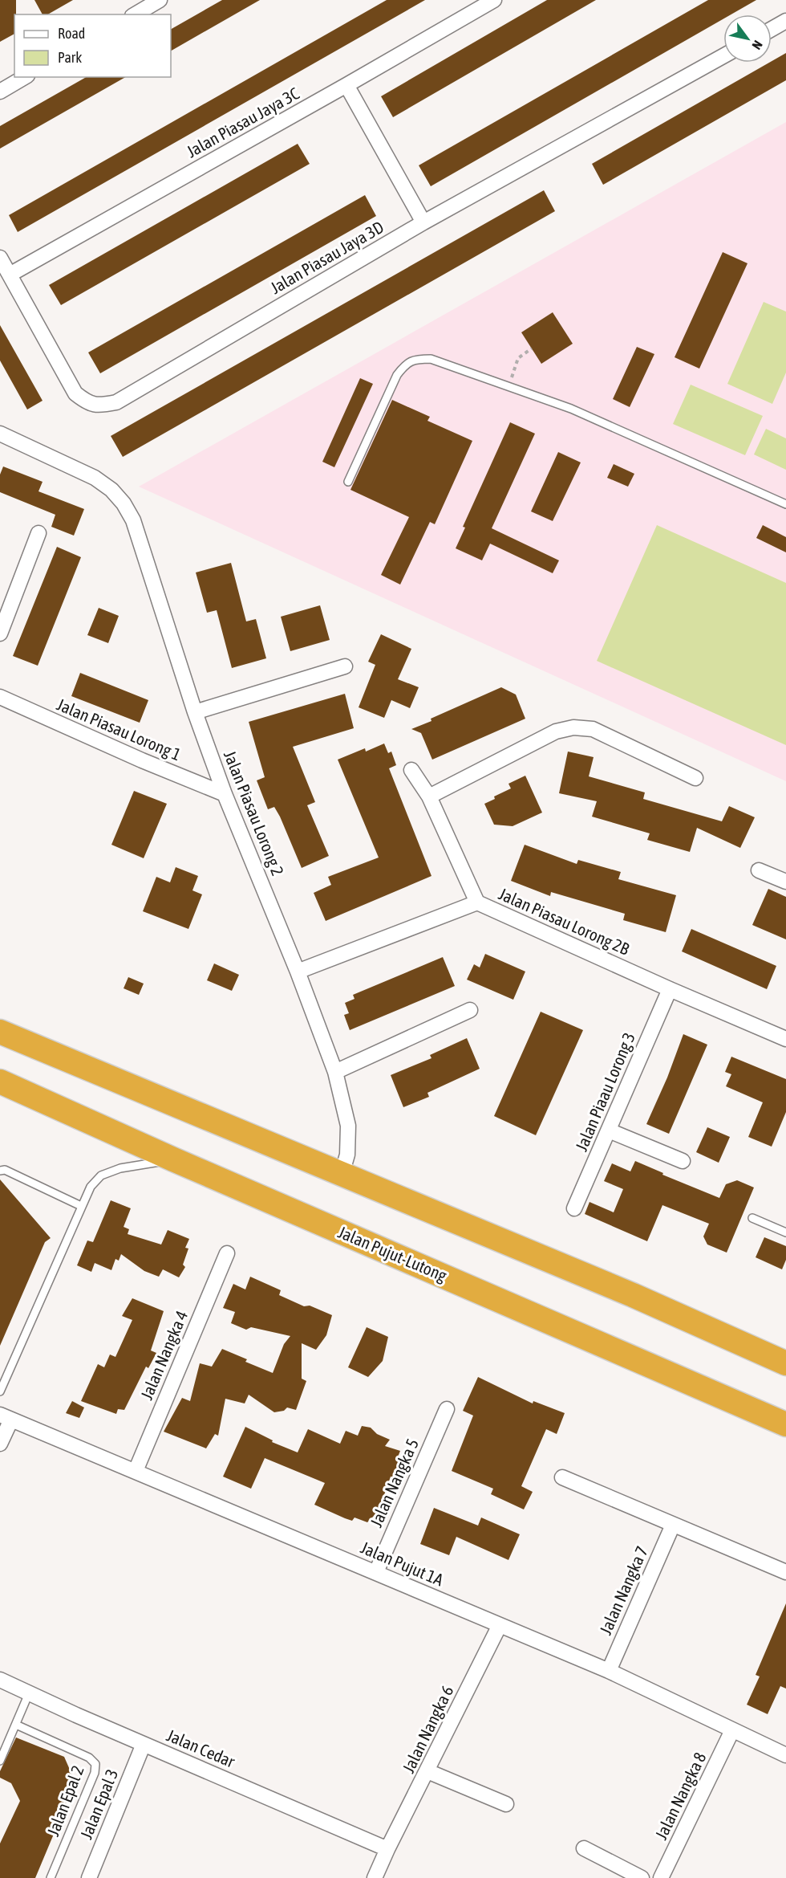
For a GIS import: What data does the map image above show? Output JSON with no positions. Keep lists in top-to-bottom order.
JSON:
{
  "streets": {
    "highway": ["Jalan Pujut-Lutong"],
    "street": [
      "Jalan Piasau Jaya 3C",
      "Jalan Piasau Jaya 3D",
      "Jalan Piasau Lorong 1",
      "Jalan Piasau Lorong 2",
      "Jalan Piasau Lorong 2B",
      "Jalan Piaau Lorong 3",
      "Jalan Nangka 4",
      "Jalan Nangka 5",
      "Jalan Pujut 1A",
      "Jalan Nangka 7",
      "Jalan Nangka 6",
      "Jalan Cedar",
      "Jalan Nangka 8",
      "Jalan Epal 3"
    ],
    "lane": ["Jalan Epal 2"]
  },
  "crossings": [
    ["Jalan Piasau Jaya 3C", "Jalan Piasau Jaya 3D"],
    ["Jalan Piasau Lorong 1", "Jalan Piasau Lorong 2"],
    ["Jalan Piasau Lorong 2", "Jalan Piasau Lorong 2B"],
    ["Jalan Piasau Lorong 2B", "Jalan Piaau Lorong 3"],
    ["Jalan Nangka 4", "Jalan Pujut 1A"],
    ["Jalan Nangka 5", "Jalan Pujut 1A"],
    ["Jalan Pujut 1A", "Jalan Nangka 7"],
    ["Jalan Pujut 1A", "Jalan Nangka 6"],
    ["Jalan Pujut 1A", "Jalan Nangka 8"],
    ["Jalan Nangka 6", "Jalan Cedar"],
    ["Jalan Cedar", "Jalan Epal 3"]
  ],
  "legend": ["Road", "Park"],
  "north": "bottom right"
}
